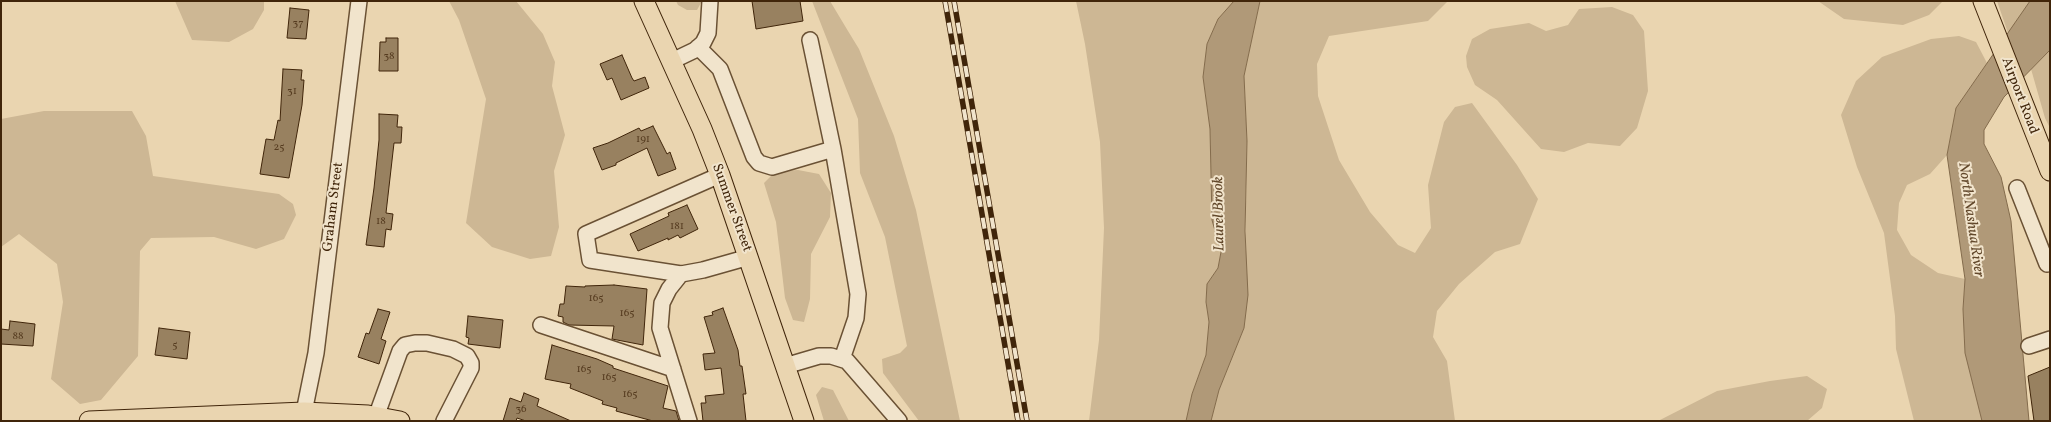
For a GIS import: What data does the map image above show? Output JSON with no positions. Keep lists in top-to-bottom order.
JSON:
{
  "streets": {
    "main road": ["Airport Road", "Summer Street"],
    "street": ["Graham Street"]
  },
  "water": ["Laurel Brook", "North Nashua River"],
  "house_numbers": [
    "37",
    "38",
    "31",
    "191",
    "25",
    "18",
    "181",
    "165",
    "165",
    "88",
    "5",
    "165",
    "165",
    "165",
    "36"
  ]
}
